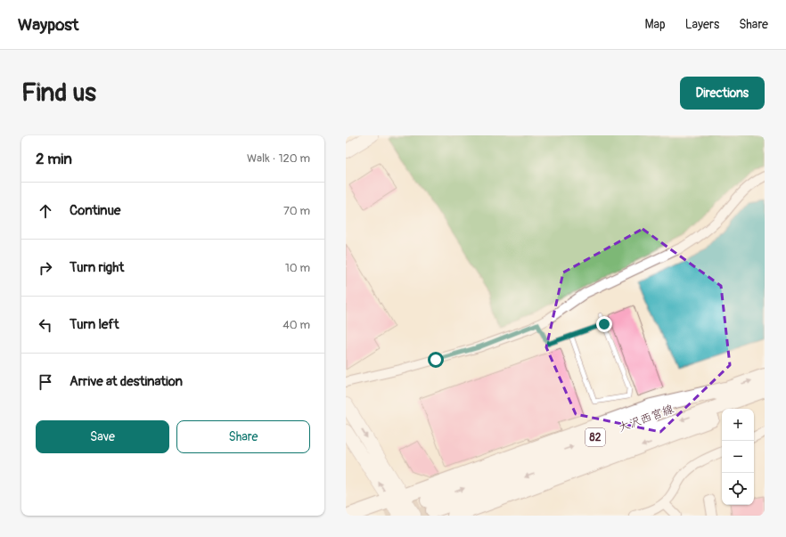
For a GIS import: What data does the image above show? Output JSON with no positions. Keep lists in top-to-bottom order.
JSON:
{
  "streets": {
    "main road": ["大沢西宮線", "82"]
  },
  "page": {
    "header": "Waypost",
    "nav": ["Map", "Layers", "Share"],
    "buttons": [
      "Directions",
      ["Save", "Share"]
    ],
    "title": "Find us",
    "heading": ["2 min", "Walk · 120 m"],
    "list": [
      ["Continue", "70 m"],
      ["Turn right", "10 m"],
      ["Turn left", "40 m"],
      "Arrive at destination"
    ],
    "map_buttons": ["+", "−"]
  }
}
